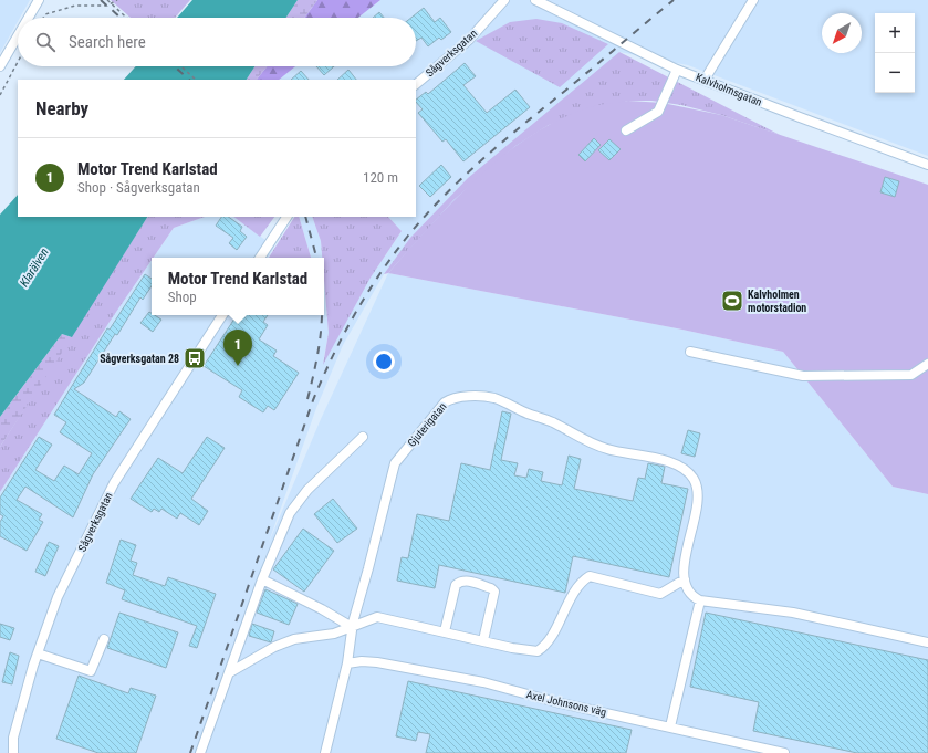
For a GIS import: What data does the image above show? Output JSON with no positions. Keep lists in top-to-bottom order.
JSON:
{
  "streets": {
    "street": [
      "Sågverksgatan",
      "Kalvholmsgatan",
      "Gjuterigatan",
      "Axel Johnsons väg"
    ]
  },
  "crossings": [
    ["Gjuterigatan", "Axel Johnsons väg"]
  ],
  "water": ["Klarälven"],
  "places": {
    "sports": ["Kalvholmen motorstadion"],
    "bus stop": ["Sågverksgatan 28"]
  },
  "north": "bottom left",
  "page": {
    "map_buttons": ["+", "−"],
    "search": "Search here",
    "heading": "Nearby",
    "list": [
      {
        "mark": "1",
        "name": "Motor Trend Karlstad",
        "note": "Shop · Sågverksgatan",
        "value": "120 m"
      }
    ],
    "popup": ["Motor Trend Karlstad", "Shop"],
    "pins": "1"
  }
}
